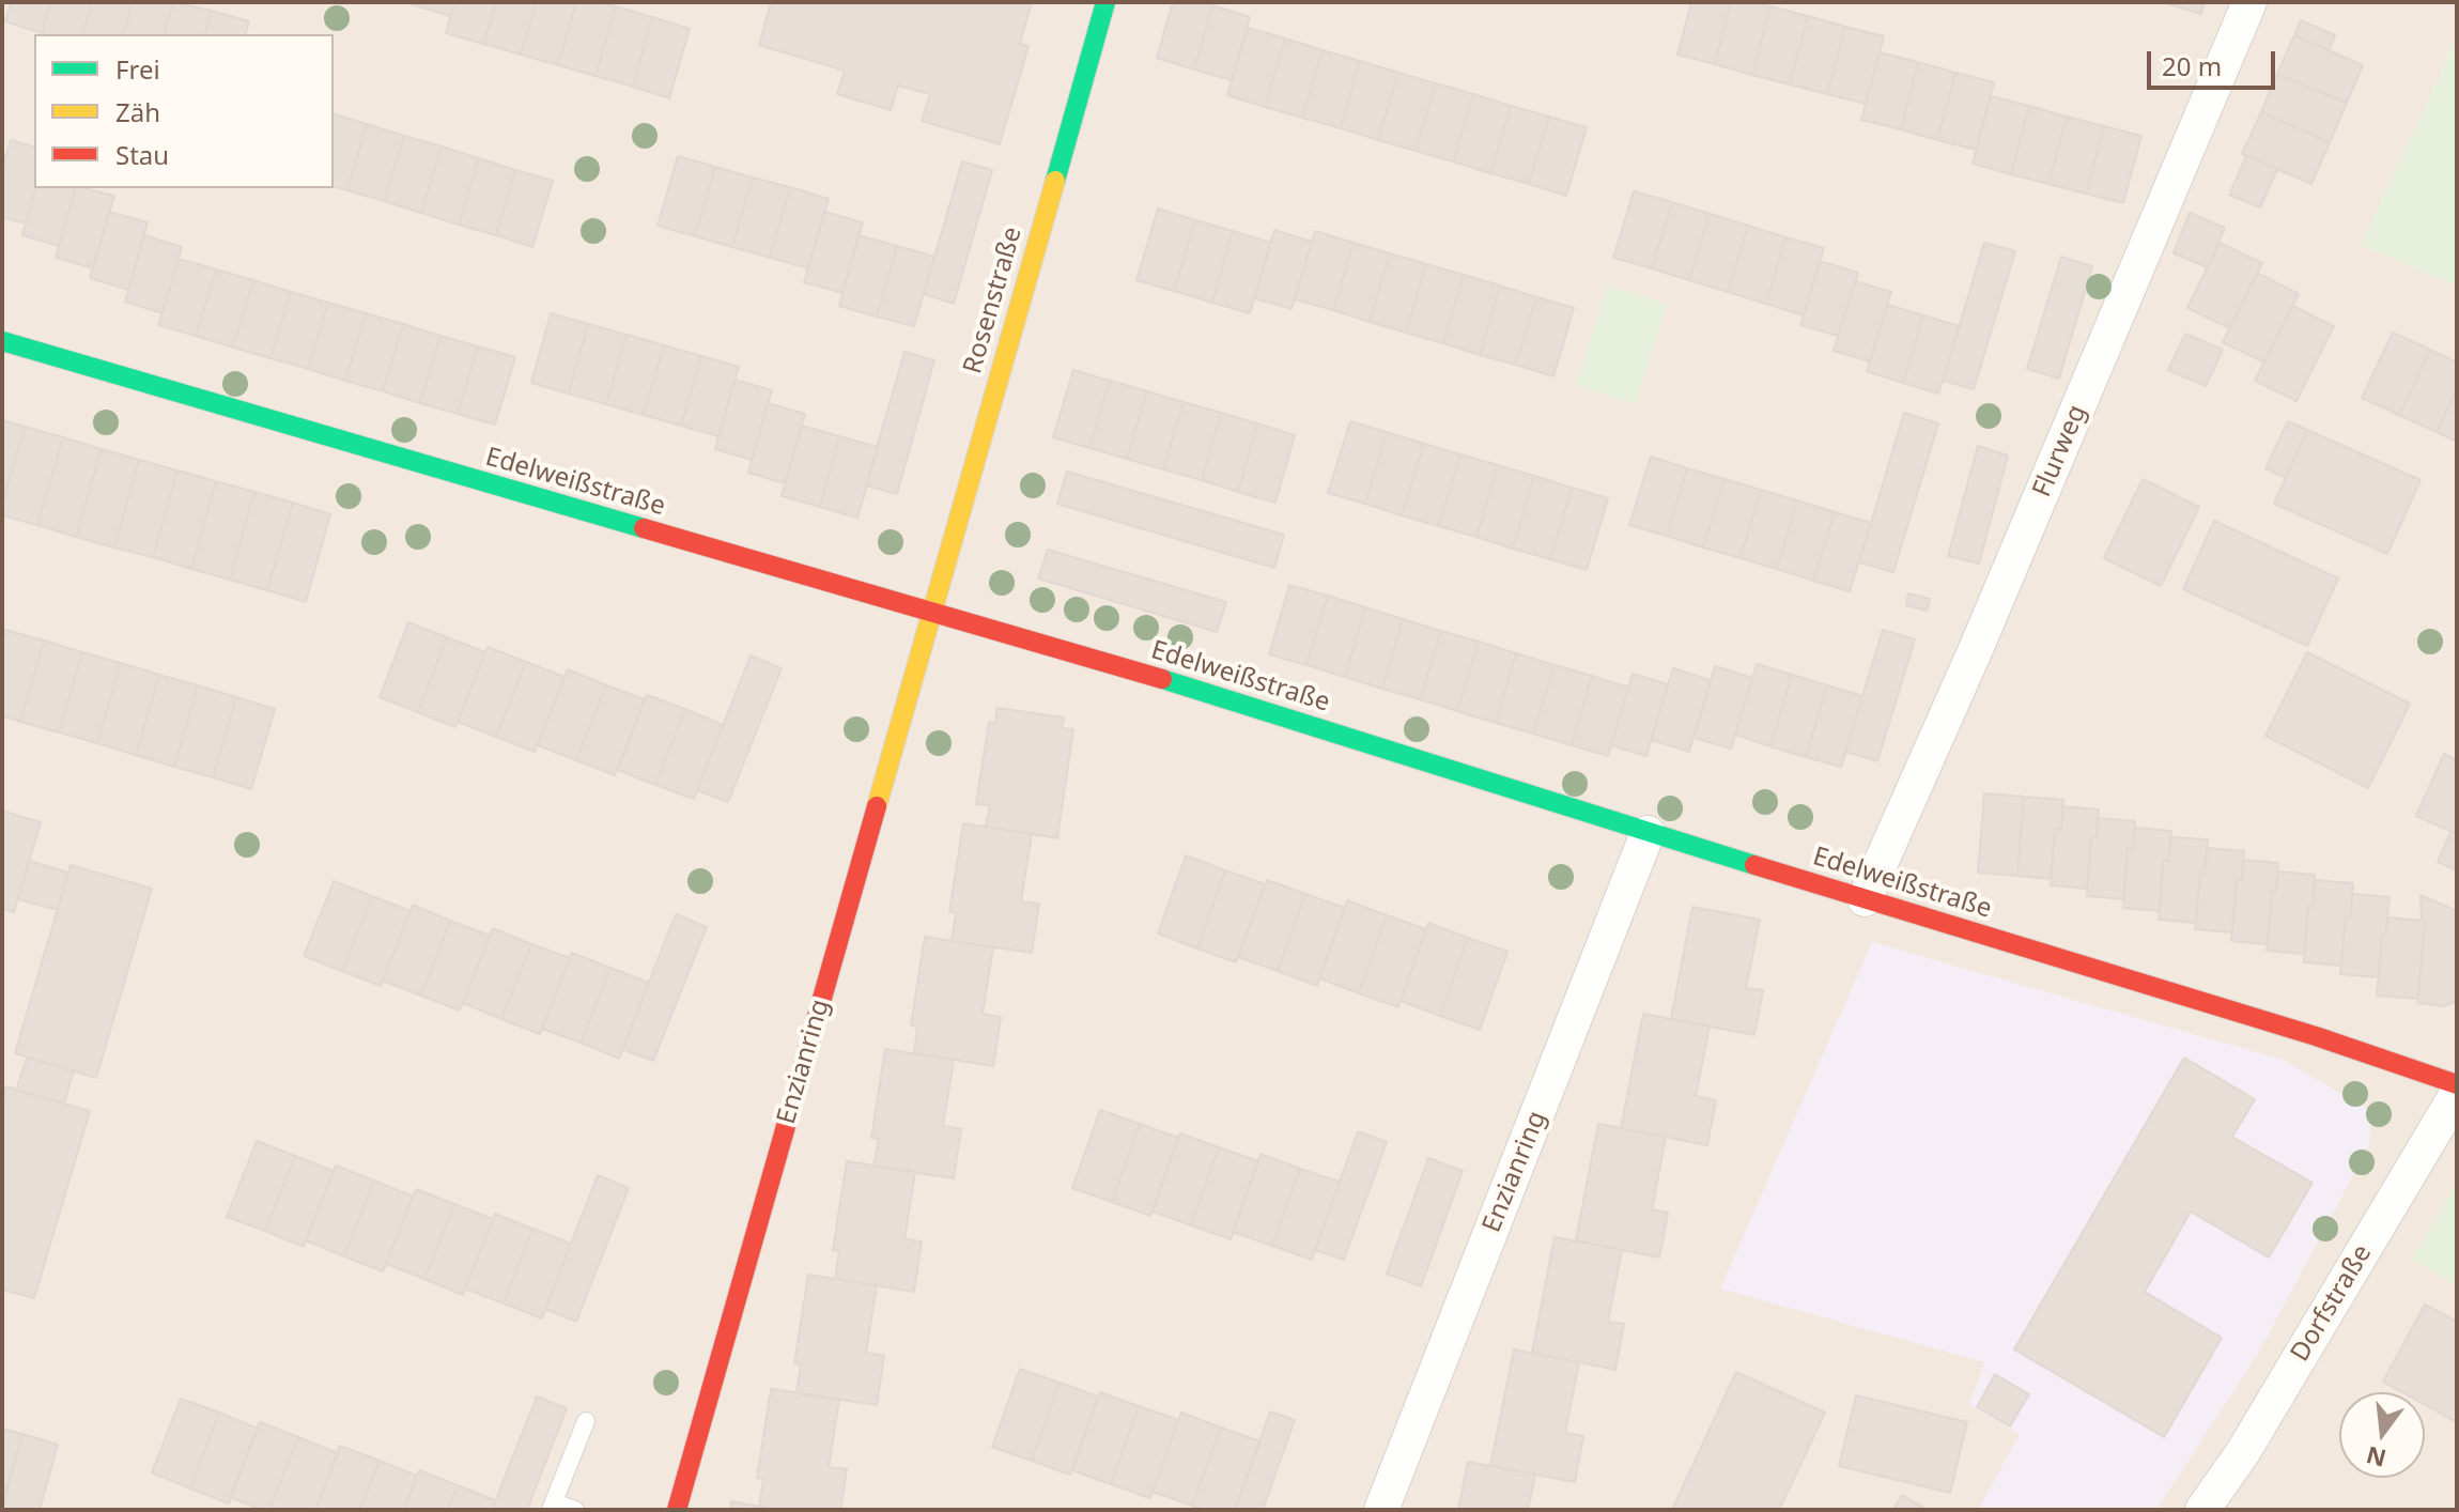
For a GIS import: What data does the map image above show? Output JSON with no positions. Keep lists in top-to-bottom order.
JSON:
{
  "streets": {
    "street": [
      "Rosenstraße",
      "Flurweg",
      "Edelweißstraße",
      "Enzianring",
      "Dorfstraße"
    ]
  },
  "crossings": [
    ["Rosenstraße", "Edelweißstraße"],
    ["Rosenstraße", "Enzianring"],
    ["Flurweg", "Edelweißstraße"],
    ["Edelweißstraße", "Enzianring"]
  ],
  "legend": ["Frei", "Zäh", "Stau"],
  "scale_bar": "20 m",
  "north": "bottom"
}
